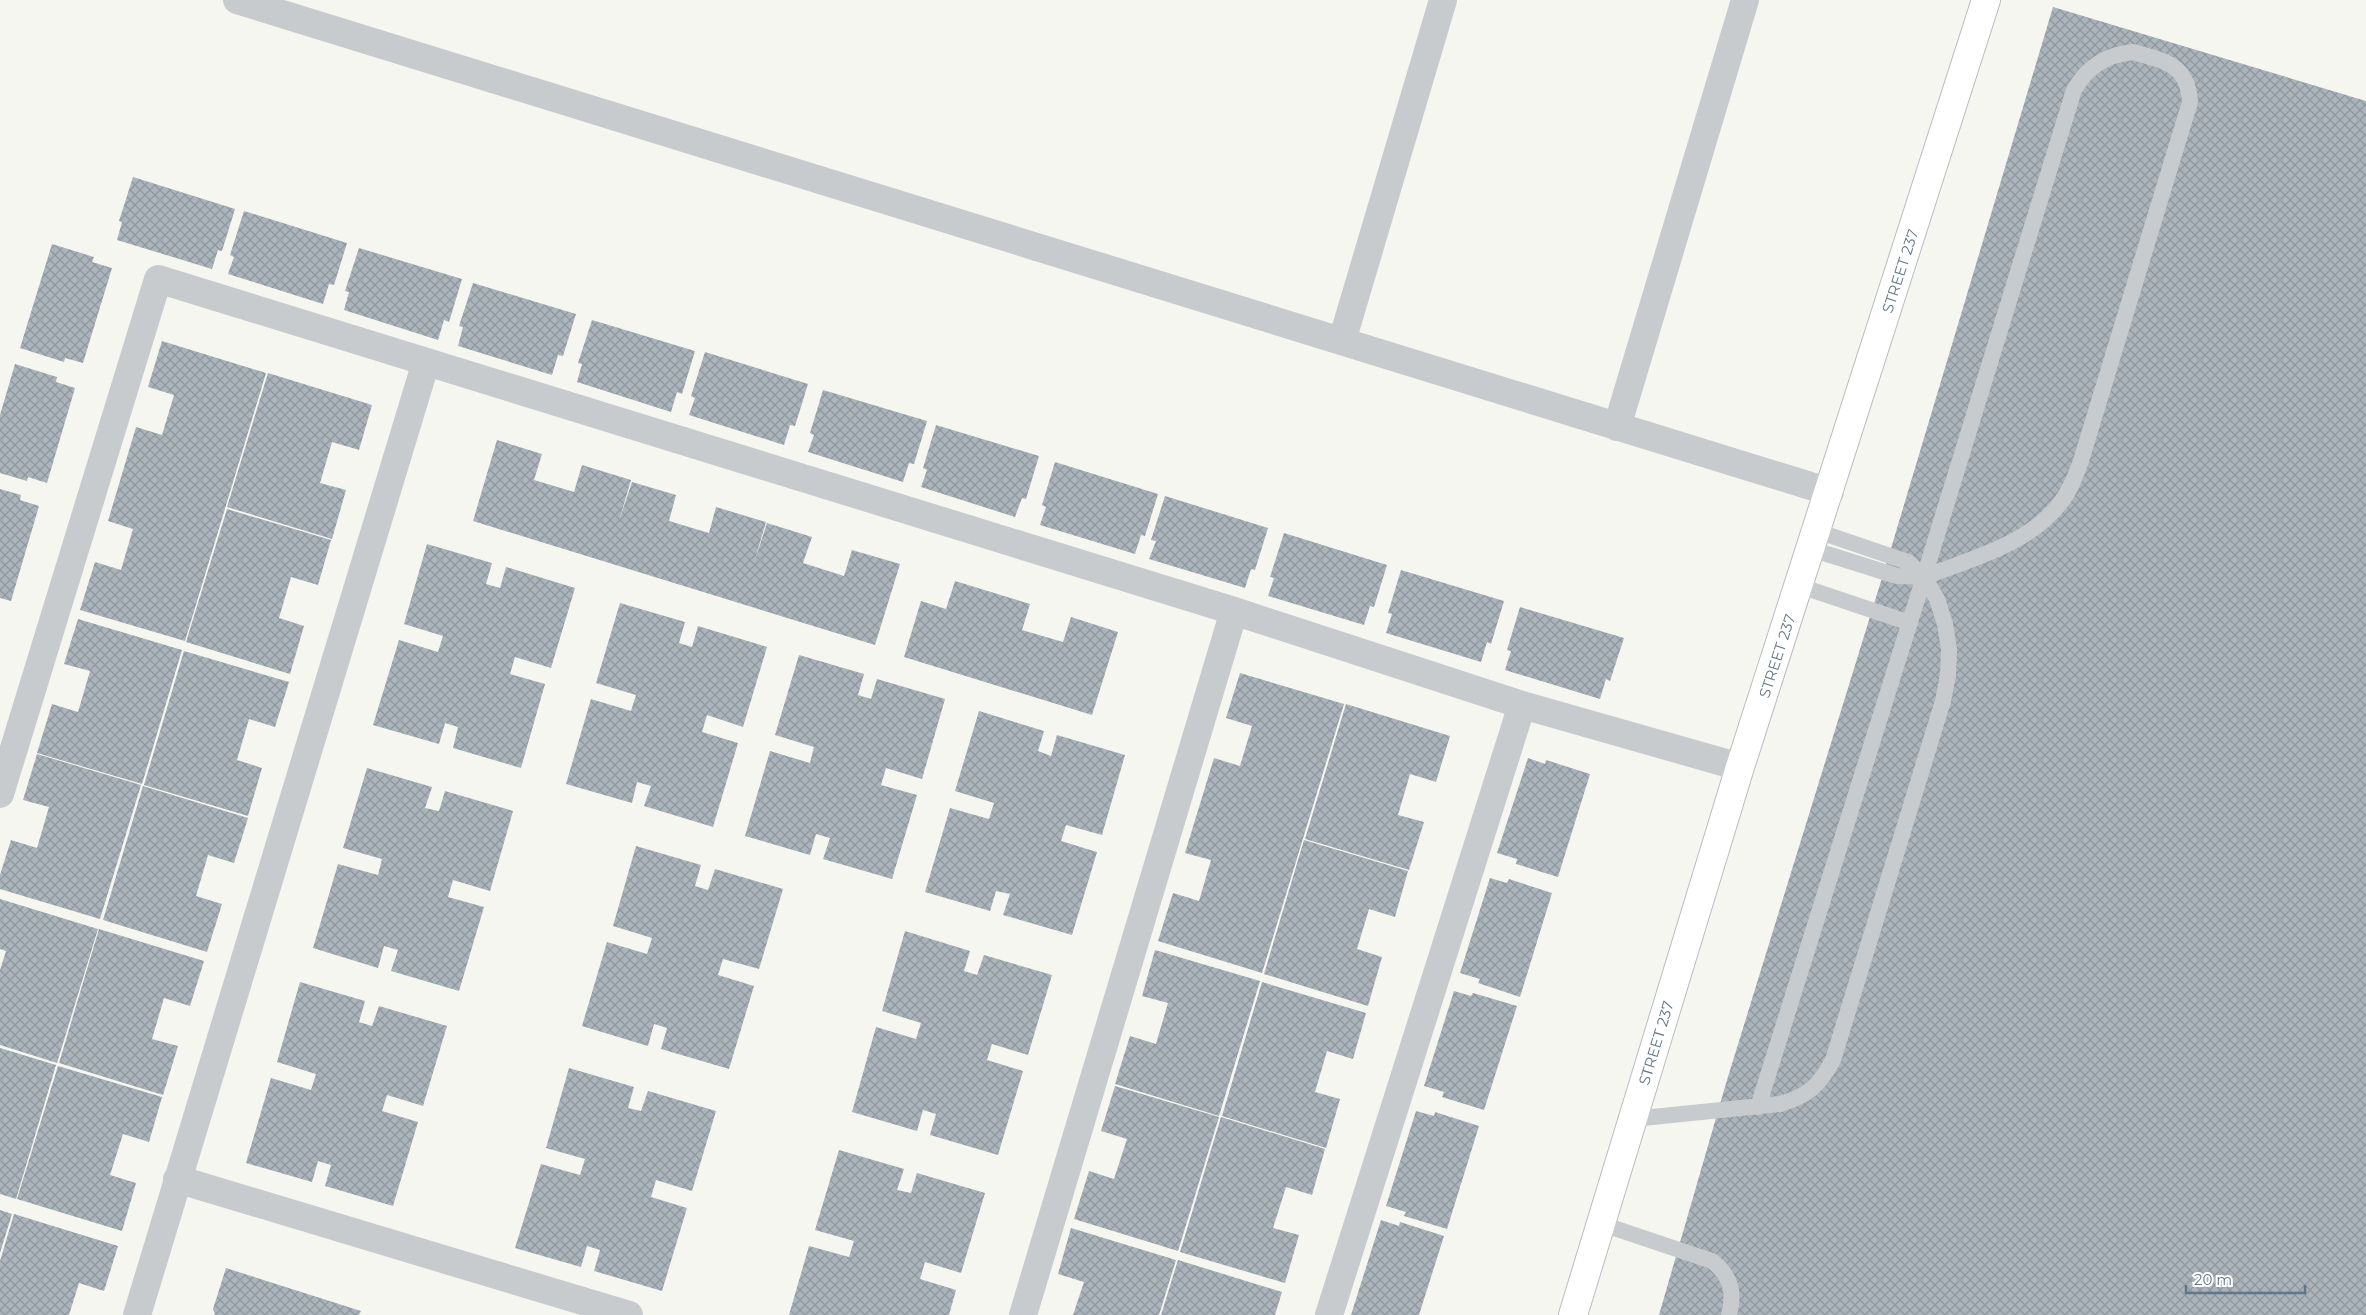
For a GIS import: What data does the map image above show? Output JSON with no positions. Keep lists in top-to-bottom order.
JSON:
{
  "streets": {
    "street": ["STREET 237"]
  },
  "scale_bar": "20 m"
}
